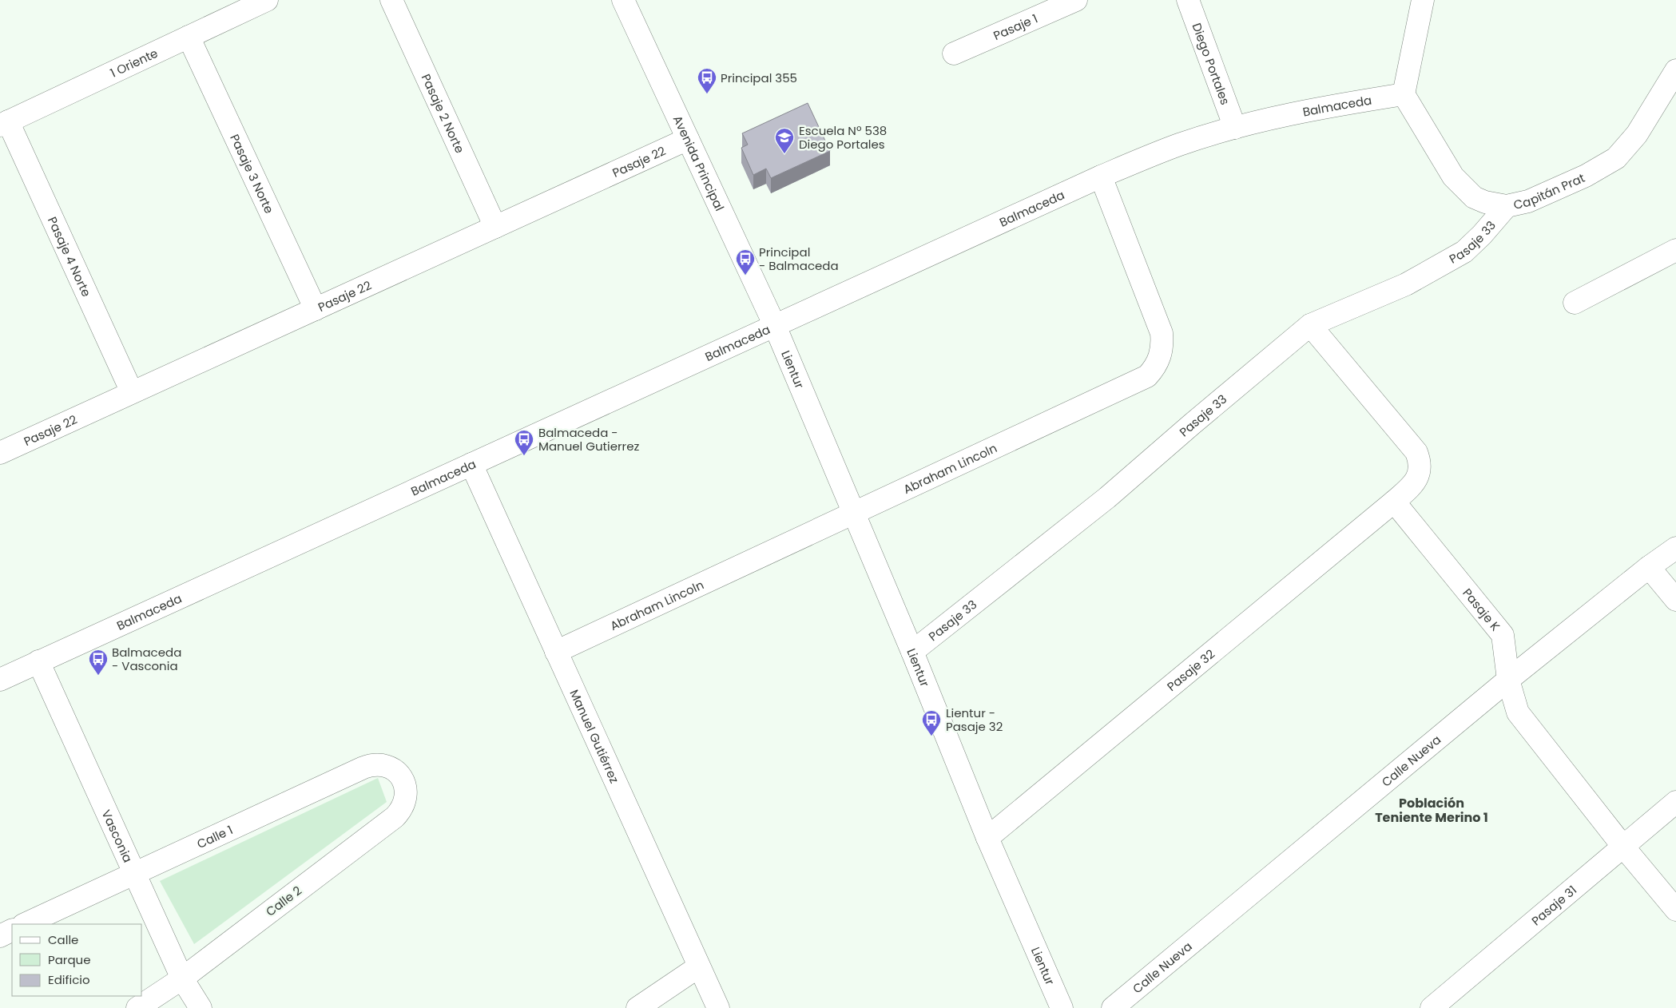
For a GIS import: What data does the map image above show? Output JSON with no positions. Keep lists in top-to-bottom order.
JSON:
{
  "streets": {
    "street": [
      "Pasaje 1",
      "1 Oriente",
      "Diego Portales",
      "Balmaceda",
      "Pasaje 2 Norte",
      "Pasaje 22",
      "Avenida Principal",
      "Pasaje 3 Norte",
      "Capitán Prat",
      "Pasaje 33",
      "Pasaje 4 Norte",
      "Lientur",
      "Abraham Lincoln",
      "Pasaje K",
      "Pasaje 32",
      "Manuel Gutiérrez",
      "Calle Nueva",
      "Vasconia",
      "Calle 1",
      "Calle 2",
      "Pasaje 31"
    ]
  },
  "crossings": [
    ["1 Oriente", "Pasaje 3 Norte"],
    ["1 Oriente", "Pasaje 4 Norte"],
    ["Diego Portales", "Balmaceda"],
    ["Balmaceda", "Avenida Principal"],
    ["Balmaceda", "Capitán Prat"],
    ["Balmaceda", "Lientur"],
    ["Balmaceda", "Abraham Lincoln"],
    ["Balmaceda", "Manuel Gutiérrez"],
    ["Balmaceda", "Vasconia"],
    ["Pasaje 2 Norte", "Pasaje 22"],
    ["Pasaje 22", "Avenida Principal"],
    ["Pasaje 22", "Pasaje 3 Norte"],
    ["Pasaje 22", "Pasaje 4 Norte"],
    ["Avenida Principal", "Lientur"],
    ["Capitán Prat", "Pasaje 33"],
    ["Pasaje 33", "Lientur"],
    ["Lientur", "Abraham Lincoln"],
    ["Lientur", "Pasaje 32"],
    ["Abraham Lincoln", "Manuel Gutiérrez"],
    ["Pasaje K", "Pasaje 32"],
    ["Pasaje K", "Calle Nueva"],
    ["Pasaje K", "Pasaje 31"],
    ["Vasconia", "Calle 1"],
    ["Vasconia", "Calle 2"],
    ["Calle 1", "Calle 2"]
  ],
  "districts": ["Población Teniente Merino 1"],
  "places": {
    "bus stop": [
      "Principal 355",
      "Principal - Balmaceda",
      "Balmaceda - Manuel Gutierrez",
      "Balmaceda - Vasconia",
      "Lientur - Pasaje 32"
    ],
    "school or university": ["Escuela Nº 538 Diego Portales"]
  },
  "legend": ["Calle", "Parque", "Edificio"]
}
